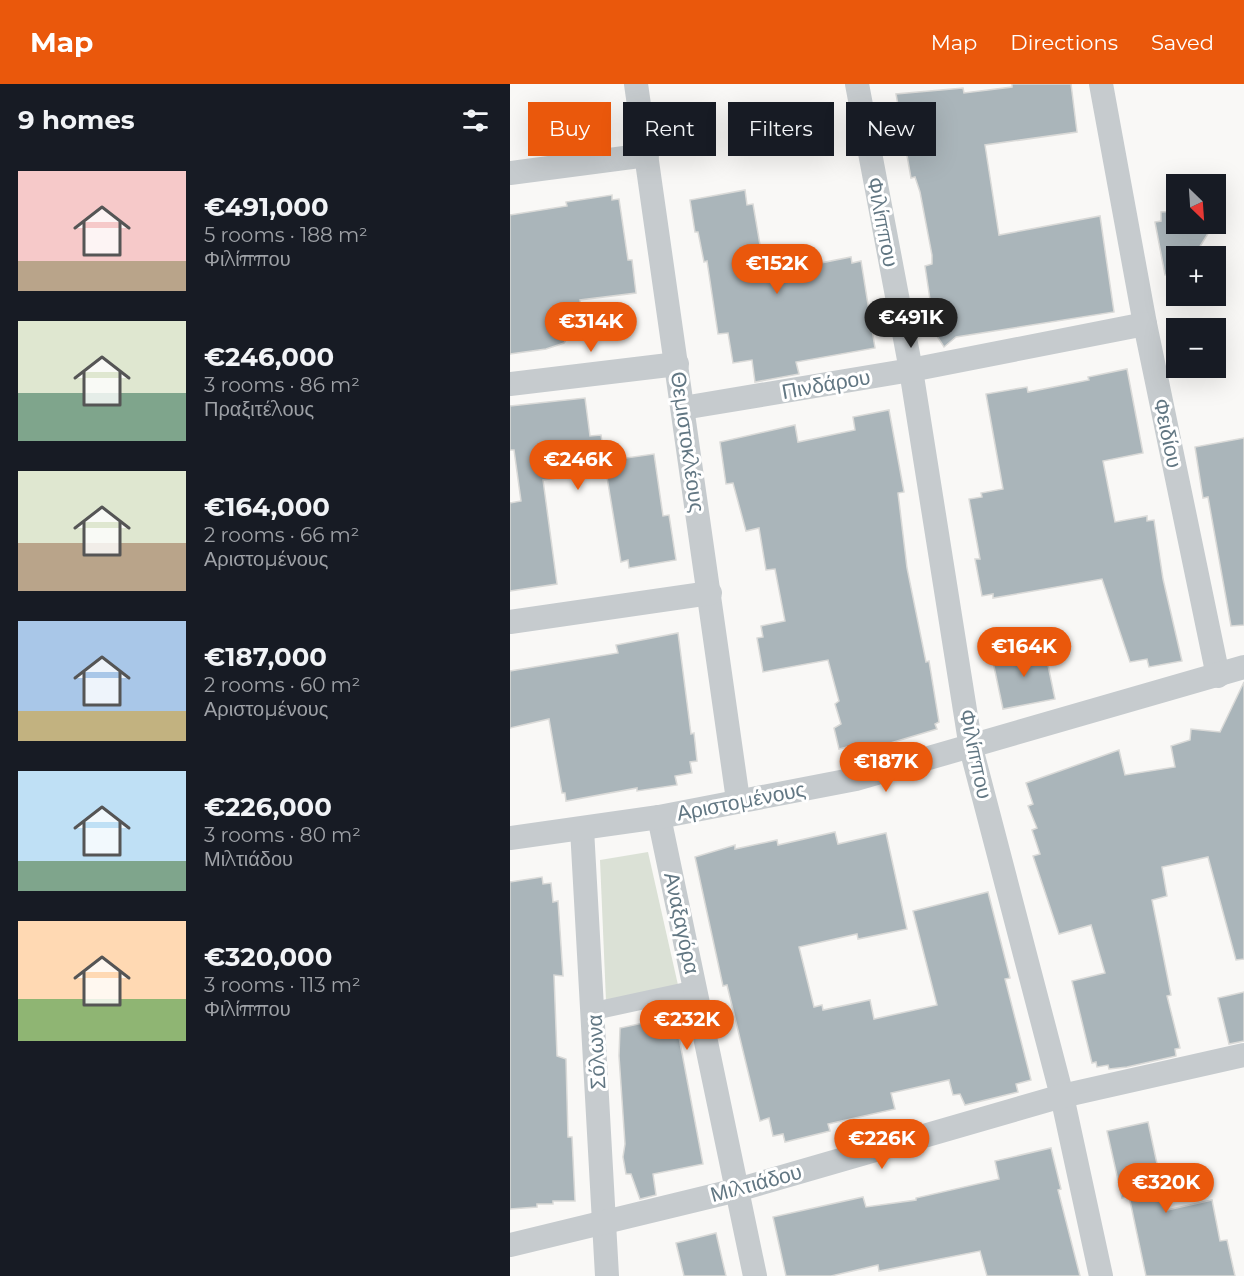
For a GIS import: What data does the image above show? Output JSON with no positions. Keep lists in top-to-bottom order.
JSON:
{
  "streets": {
    "street": [
      "Φιλίππου",
      "Πινδάρου",
      "Φειδίου",
      "Θεμιστοκλέους",
      "Αριστομένους",
      "Αναξαγόρα",
      "Σόλωνα",
      "Μιλτιάδου"
    ]
  },
  "crossings": [
    ["Φιλίππου", "Πινδάρου"],
    ["Φιλίππου", "Αριστομένους"],
    ["Φιλίππου", "Μιλτιάδου"],
    ["Πινδάρου", "Φειδίου"],
    ["Πινδάρου", "Θεμιστοκλέους"],
    ["Φειδίου", "Αριστομένους"],
    ["Θεμιστοκλέους", "Αριστομένους"],
    ["Αριστομένους", "Αναξαγόρα"],
    ["Αριστομένους", "Σόλωνα"],
    ["Αναξαγόρα", "Μιλτιάδου"],
    ["Σόλωνα", "Μιλτιάδου"]
  ],
  "north": "bottom right",
  "page": {
    "header": "Map",
    "nav": ["Map", "Directions", "Saved"],
    "heading": "9 homes",
    "chip": [
      "Buy",
      "Rent",
      "Filters",
      "New"
    ],
    "list": [
      {
        "name": "€491,000",
        "note": "5 rooms · 188 m² · Φιλίππου"
      },
      {
        "name": "€246,000",
        "note": "3 rooms · 86 m² · Πραξιτέλους"
      },
      {
        "name": "€164,000",
        "note": "2 rooms · 66 m² · Αριστομένους"
      },
      {
        "name": "€187,000",
        "note": "2 rooms · 60 m² · Αριστομένους"
      },
      {
        "name": "€226,000",
        "note": "3 rooms · 80 m² · Μιλτιάδου"
      },
      {
        "name": "€320,000",
        "note": "3 rooms · 113 m² · Φιλίππου"
      }
    ],
    "map_buttons": ["+", "−"],
    "price": [
      "€152K",
      "€491K",
      "€314K",
      "€246K",
      "€164K",
      "€187K",
      "€232K",
      "€226K",
      "€320K"
    ]
  }
}
